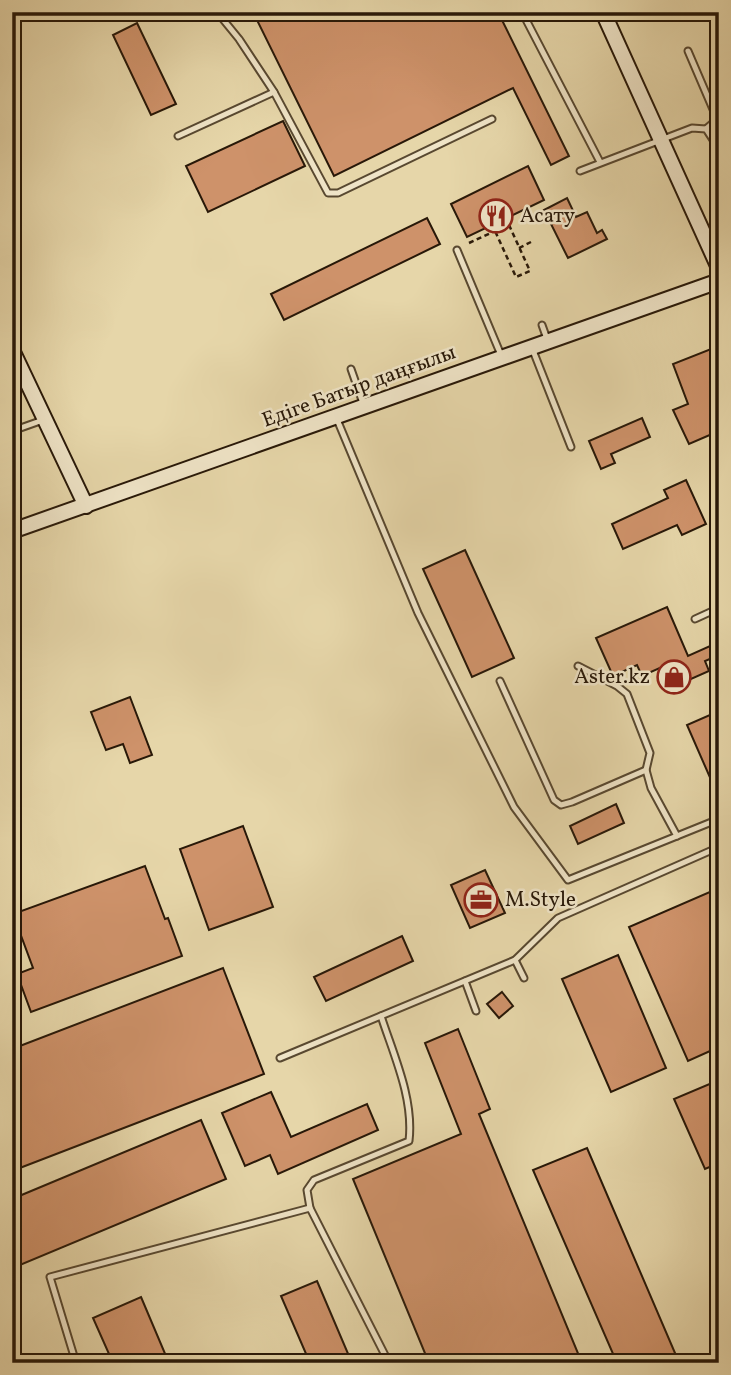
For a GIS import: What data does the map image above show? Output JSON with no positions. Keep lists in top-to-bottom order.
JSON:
{
  "streets": {
    "main road": ["Едіге Батыр даңғылы"]
  },
  "places": {
    "restaurant": ["Асату"],
    "shop": ["Aster.kz"],
    "office": ["M.Style"]
  }
}
